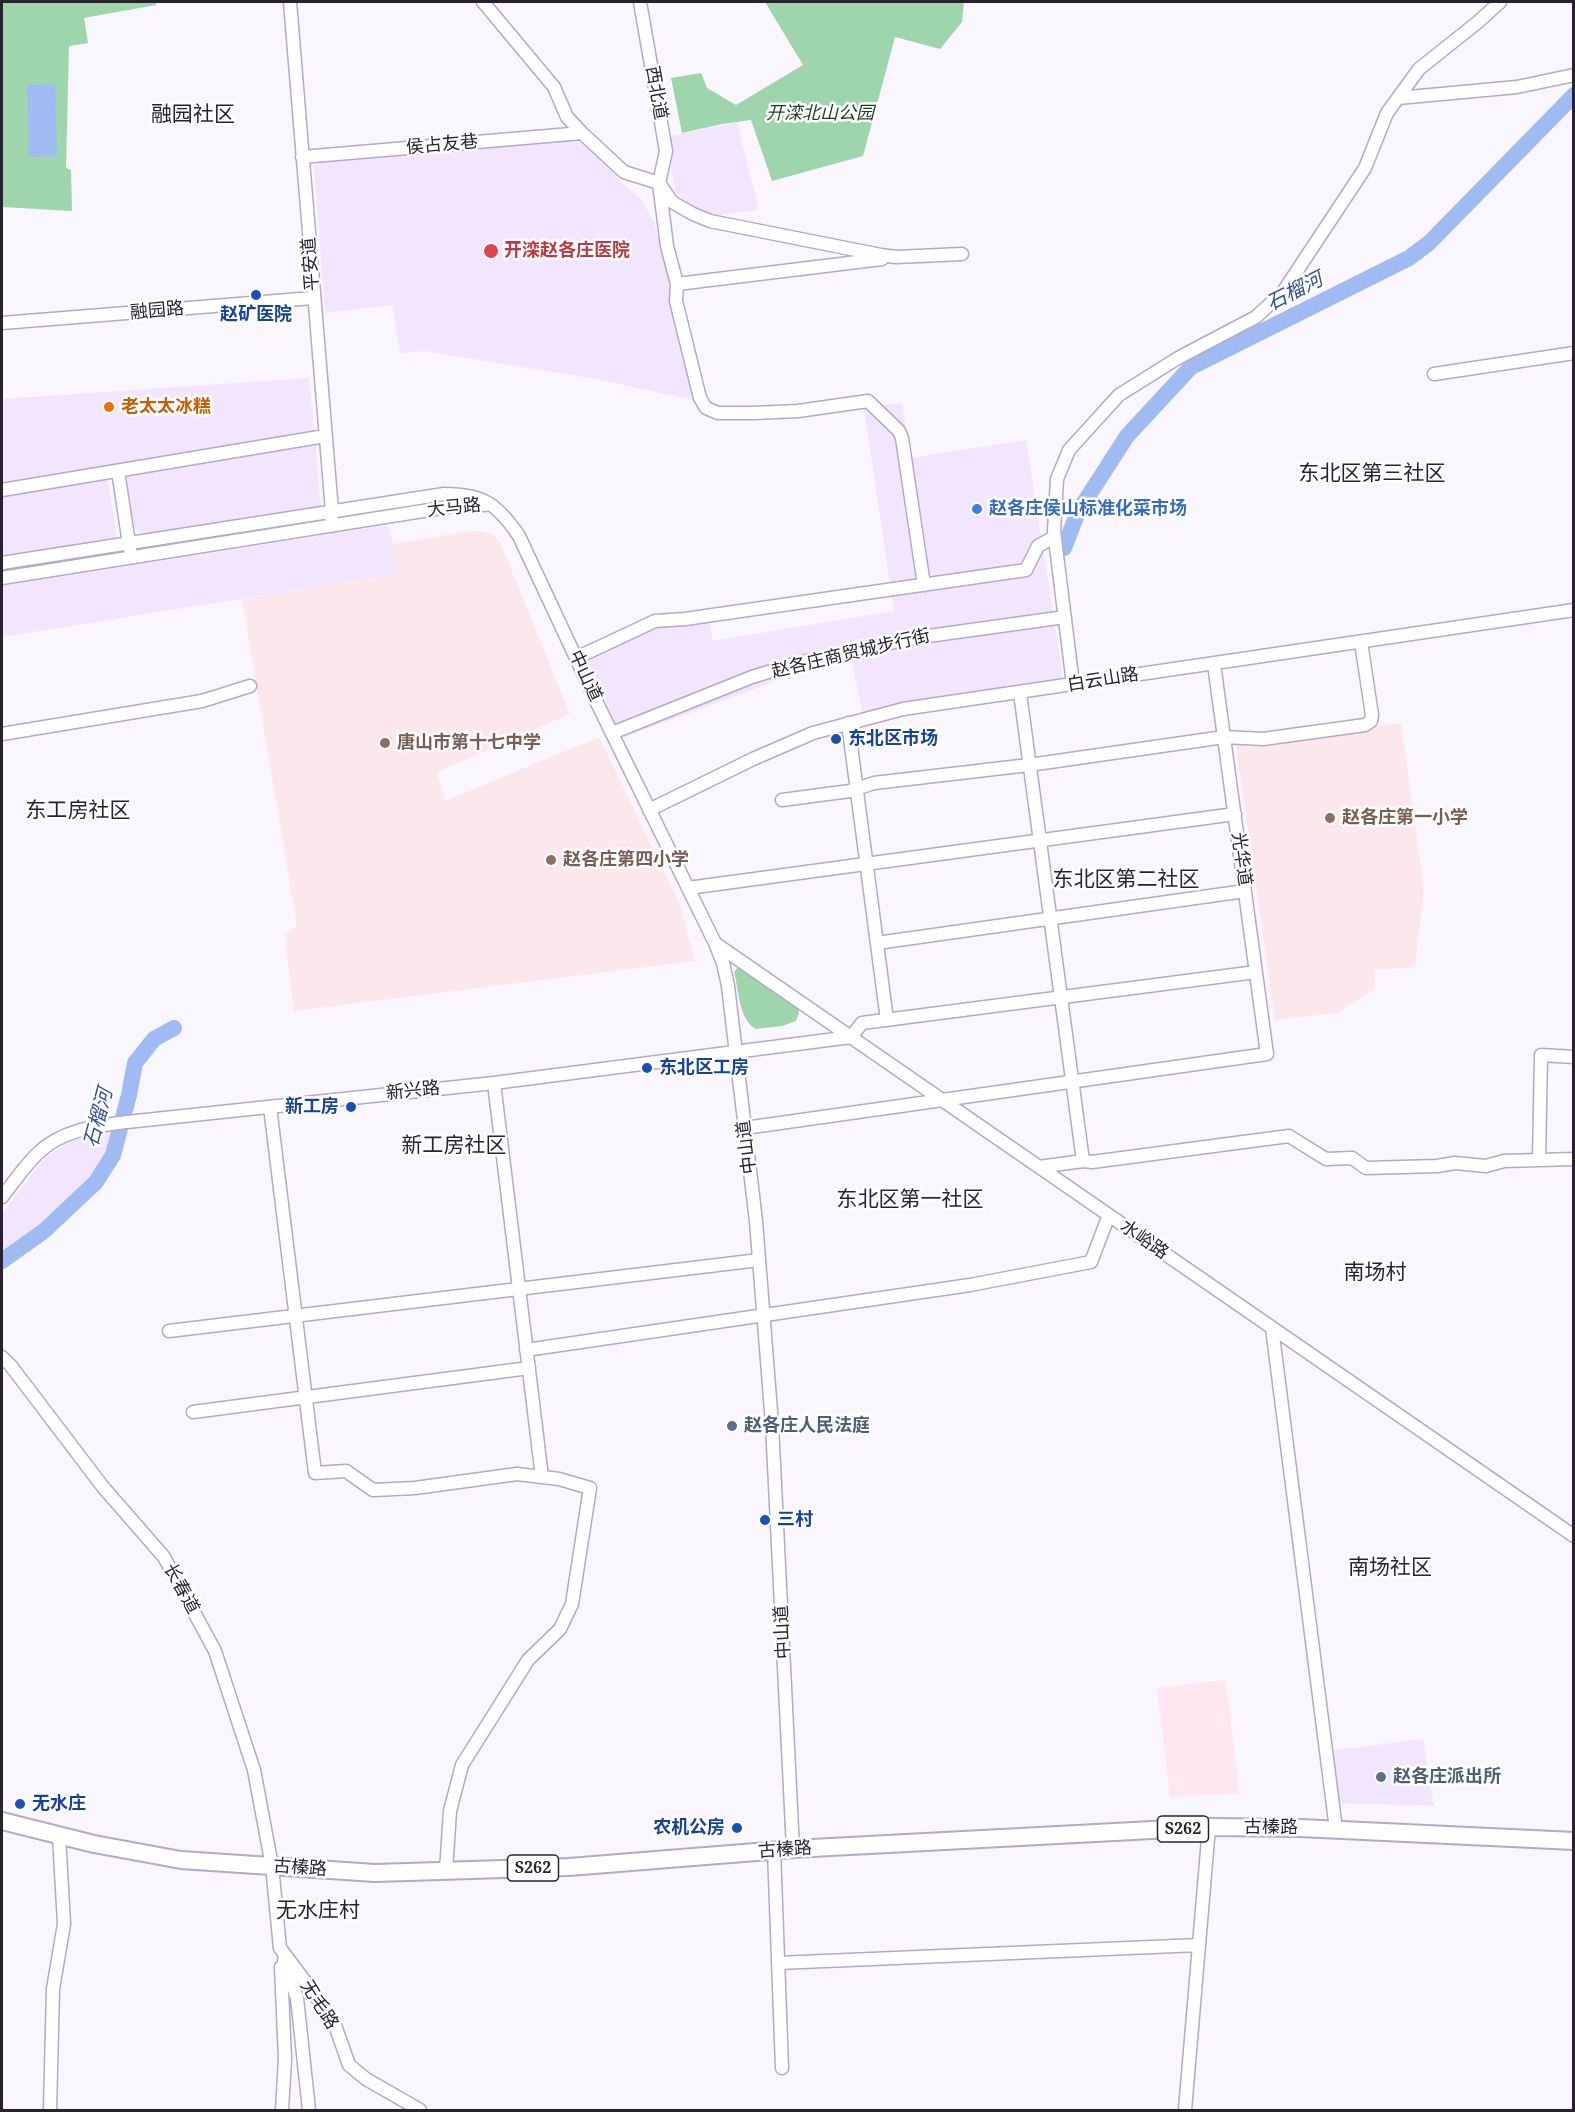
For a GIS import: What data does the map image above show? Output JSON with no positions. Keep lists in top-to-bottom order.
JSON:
{
  "streets": {
    "main road": ["古榛路", "S262"],
    "street": [
      "西北道",
      "侯占友巷",
      "平安道",
      "融园路",
      "大马路",
      "赵各庄商贸城步行街",
      "中山道",
      "白云山路",
      "光华道",
      "新兴路",
      "水峪路",
      "长春道",
      "无毛路"
    ]
  },
  "crossings": [
    ["侯占友巷", "平安道"],
    ["平安道", "融园路"],
    ["平安道", "大马路"],
    ["大马路", "中山道"],
    ["赵各庄商贸城步行街", "中山道"],
    ["中山道", "白云山路"],
    ["中山道", "新兴路"],
    ["中山道", "水峪路"],
    ["中山道", "古榛路"],
    ["白云山路", "光华道"],
    ["新兴路", "水峪路"],
    ["长春道", "古榛路"]
  ],
  "districts": [
    "融园社区",
    "东北区第三社区",
    "东工房社区",
    "东北区第二社区",
    "新工房社区",
    "东北区第一社区",
    "南场村",
    "南场社区",
    "无水庄村"
  ],
  "water": ["石榴河"],
  "parks": ["开滦北山公园"],
  "places": [
    "开滦赵各庄医院",
    "赵矿医院",
    "老太太冰糕",
    "赵各庄侯山标准化菜市场",
    "东北区市场",
    "唐山市第十七中学",
    "赵各庄第一小学",
    "赵各庄第四小学",
    "东北区工房",
    "新工房",
    "赵各庄人民法庭",
    "三村",
    "赵各庄派出所",
    "无水庄",
    "农机公房"
  ]
}
